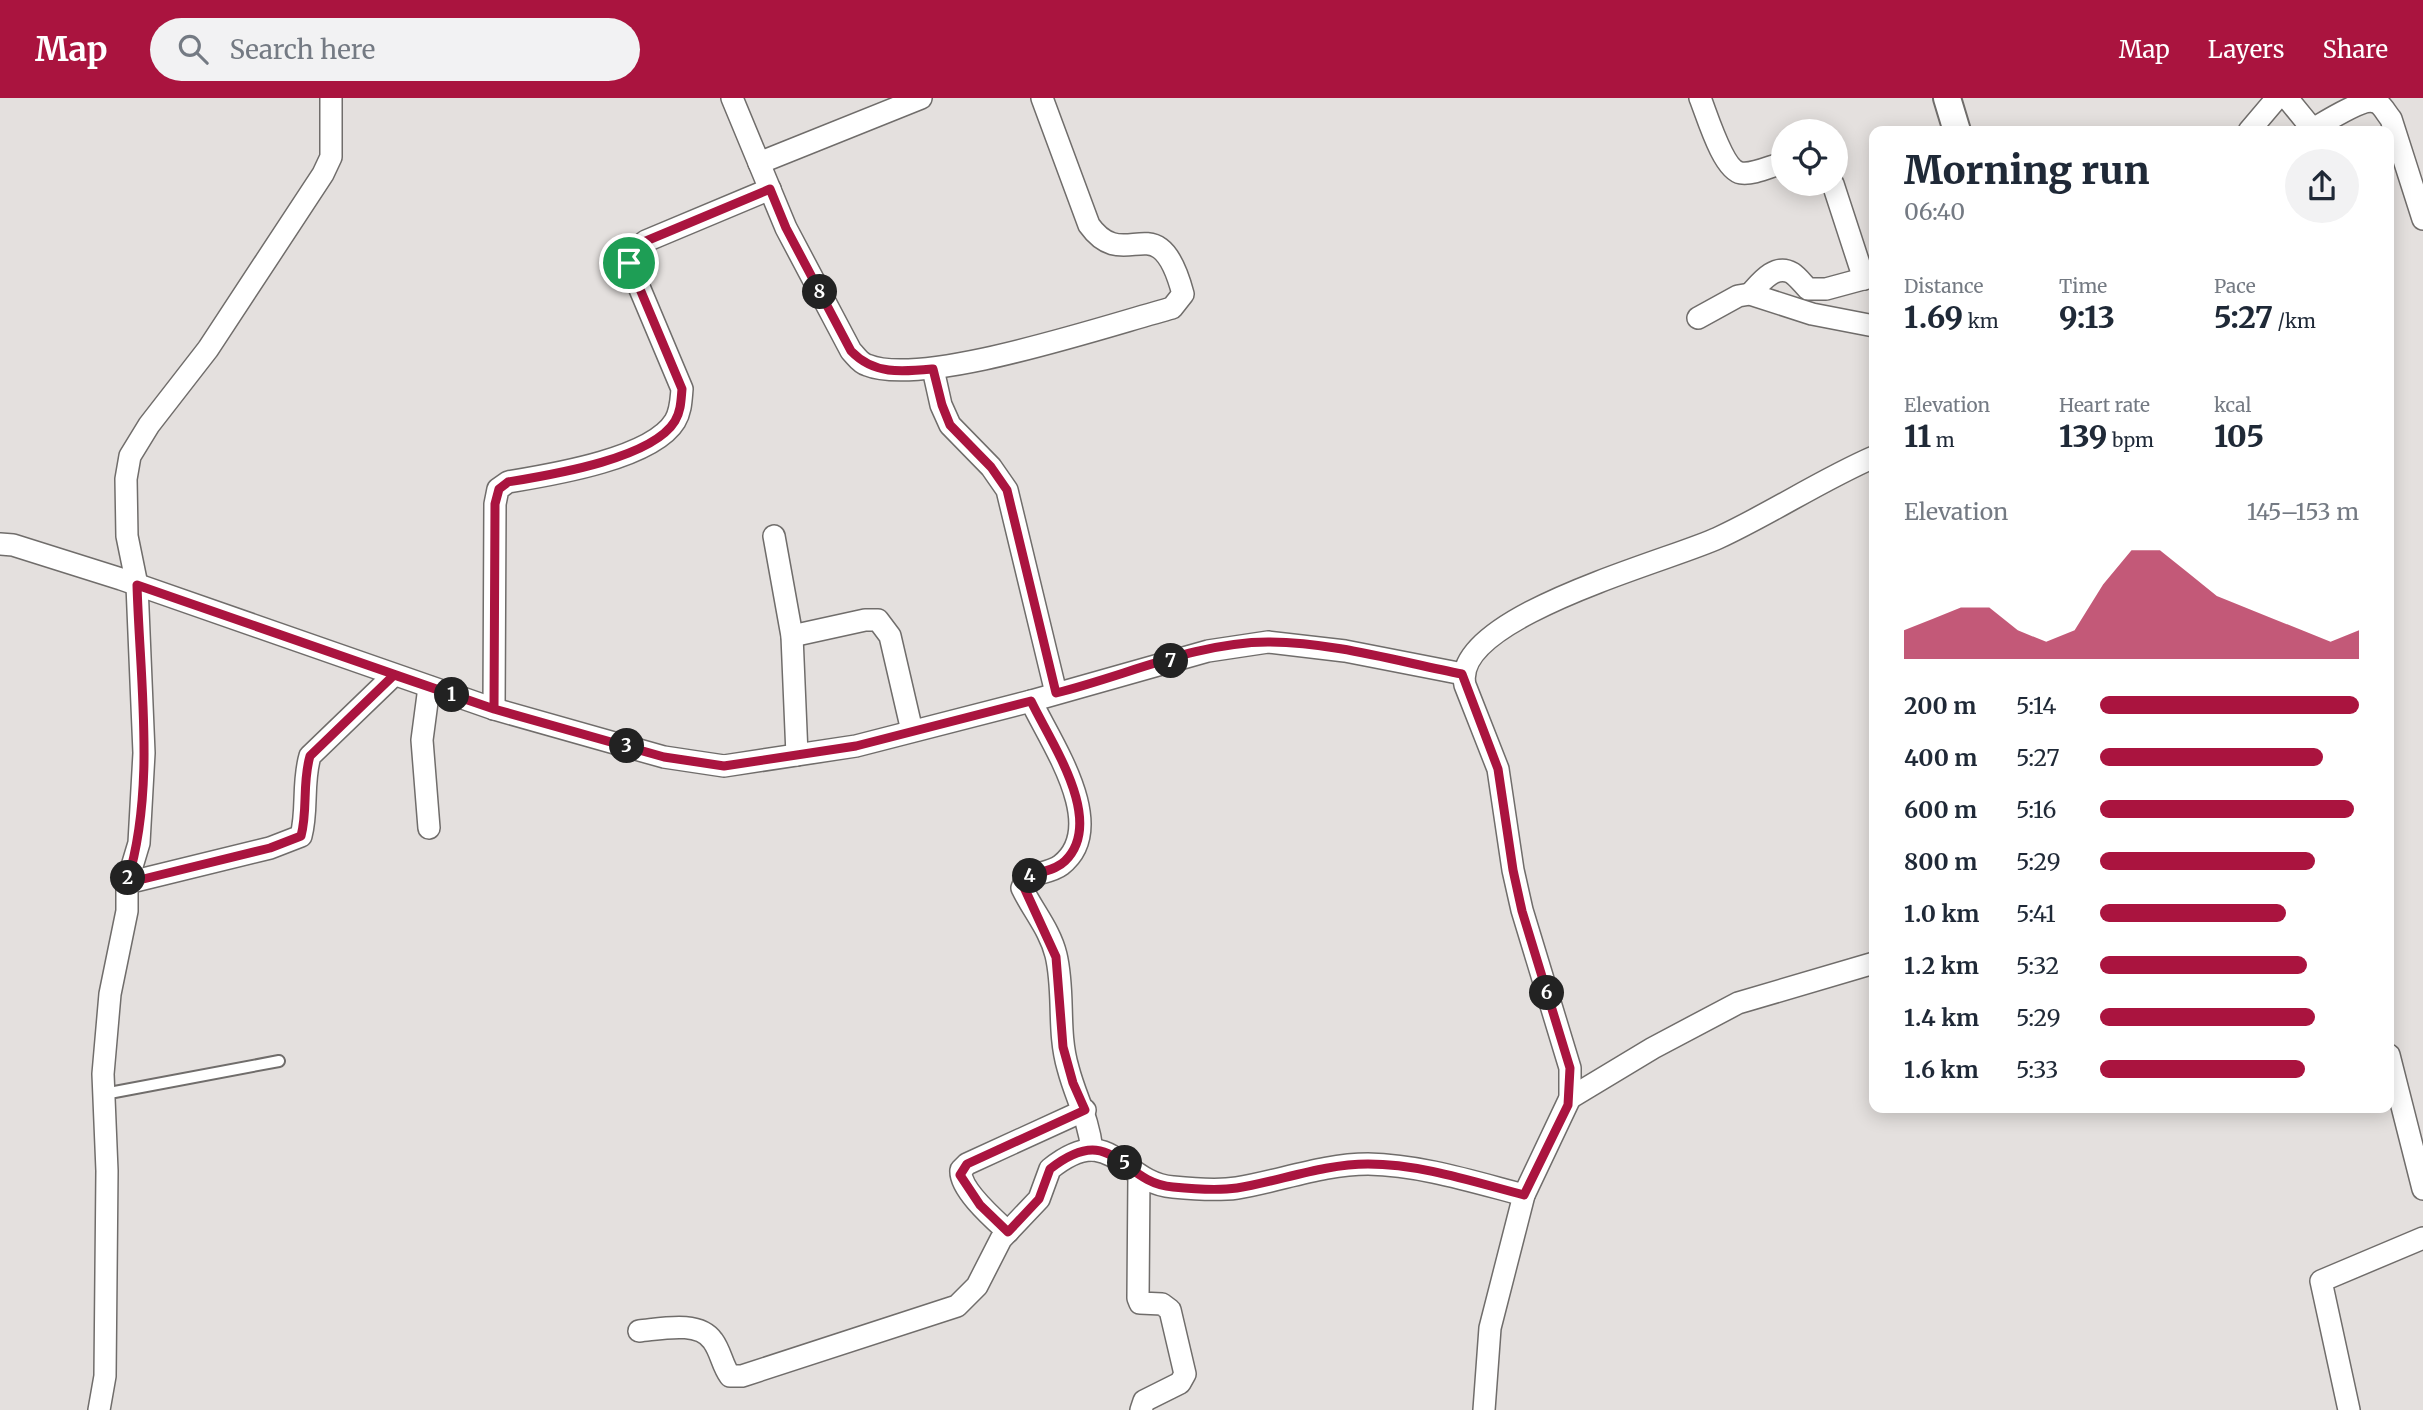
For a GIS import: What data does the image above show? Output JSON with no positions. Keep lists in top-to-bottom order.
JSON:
{
  "page": {
    "header": "Map",
    "search": "Search here",
    "nav": ["Map", "Layers", "Share"],
    "heading": ["Morning run", "06:40"],
    "stats": [
      ["Distance", "1.69 km"],
      ["Time", "9:13"],
      ["Pace", "5:27 /km"],
      ["Elevation", "11 m"],
      ["Heart rate", "139 bpm"],
      ["kcal", "105"]
    ],
    "pins": [
      "8",
      "7",
      "1",
      "3",
      "4",
      "2",
      "6",
      "5"
    ],
    "chart": ["Elevation", "145–153 m"],
    "list": [
      {
        "name": "200 m",
        "note": "5:14"
      },
      {
        "name": "400 m",
        "note": "5:27"
      },
      {
        "name": "600 m",
        "note": "5:16"
      },
      {
        "name": "800 m",
        "note": "5:29"
      },
      {
        "name": "1.0 km",
        "note": "5:41"
      },
      {
        "name": "1.2 km",
        "note": "5:32"
      },
      {
        "name": "1.4 km",
        "note": "5:29"
      },
      {
        "name": "1.6 km",
        "note": "5:33"
      }
    ]
  }
}
